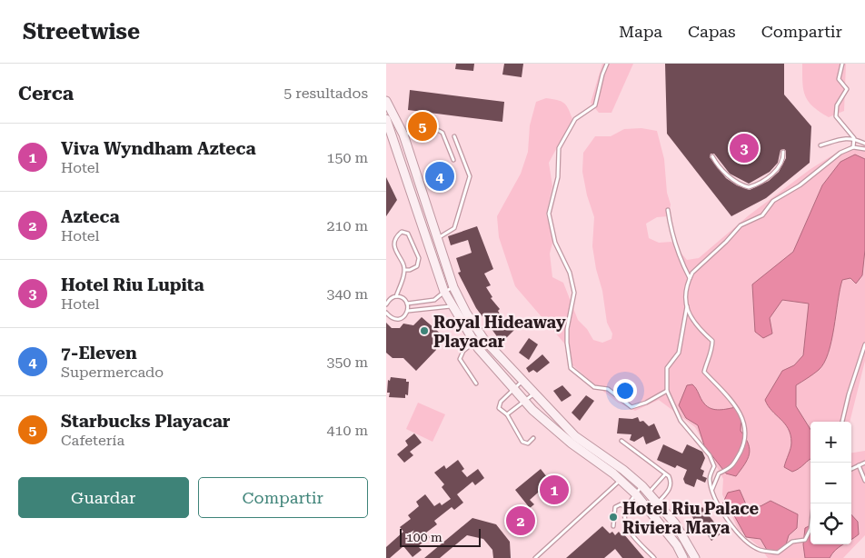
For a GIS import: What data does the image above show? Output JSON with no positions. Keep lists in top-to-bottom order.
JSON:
{
  "places": ["Royal Hideaway Playacar", "Hotel Riu Palace Riviera Maya"],
  "scale_bar": "100 m",
  "page": {
    "header": "Streetwise",
    "nav": ["Mapa", "Capas", "Compartir"],
    "heading": ["Cerca", "5 resultados"],
    "pins": [
      "5",
      "3",
      "4",
      "1",
      "2"
    ],
    "list": [
      {
        "mark": "1",
        "name": "Viva Wyndham Azteca",
        "note": "Hotel",
        "value": "150 m"
      },
      {
        "mark": "2",
        "name": "Azteca",
        "note": "Hotel",
        "value": "210 m"
      },
      {
        "mark": "3",
        "name": "Hotel Riu Lupita",
        "note": "Hotel",
        "value": "340 m"
      },
      {
        "mark": "4",
        "name": "7-Eleven",
        "note": "Supermercado",
        "value": "350 m"
      },
      {
        "mark": "5",
        "name": "Starbucks Playacar",
        "note": "Cafetería",
        "value": "410 m"
      }
    ],
    "map_buttons": ["+", "−"],
    "buttons": ["Guardar", "Compartir"],
    "scale": "100 m"
  }
}
